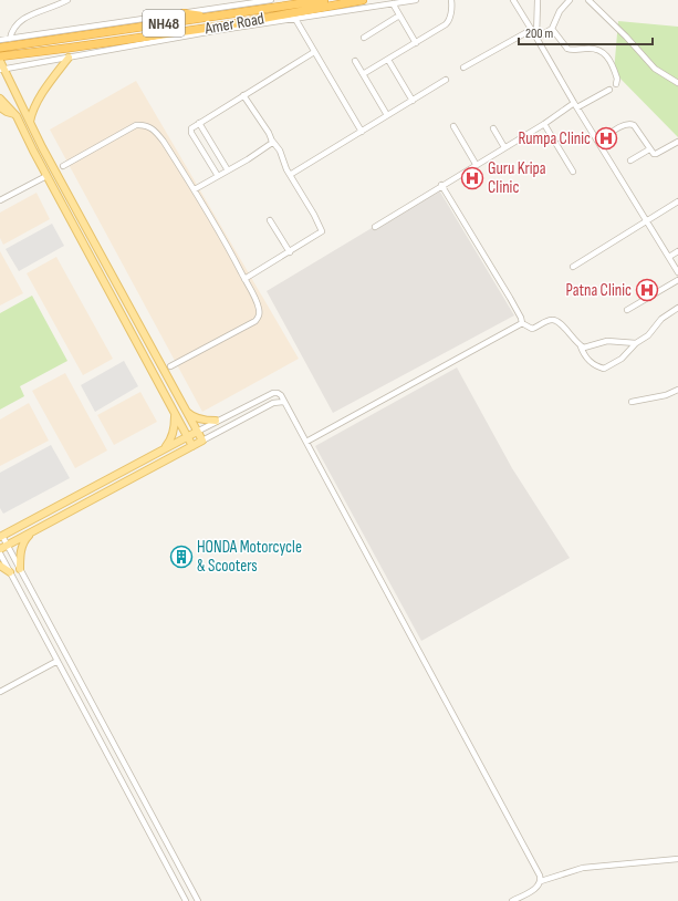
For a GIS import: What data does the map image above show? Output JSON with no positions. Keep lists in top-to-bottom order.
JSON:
{
  "streets": {
    "highway": ["NH48", "Amer Road"]
  },
  "places": {
    "hospital": ["Rumpa Clinic", "Guru Kripa Clinic", "Patna Clinic"],
    "building": ["HONDA Motorcycle & Scooters"]
  },
  "scale_bar": "200 m"
}
